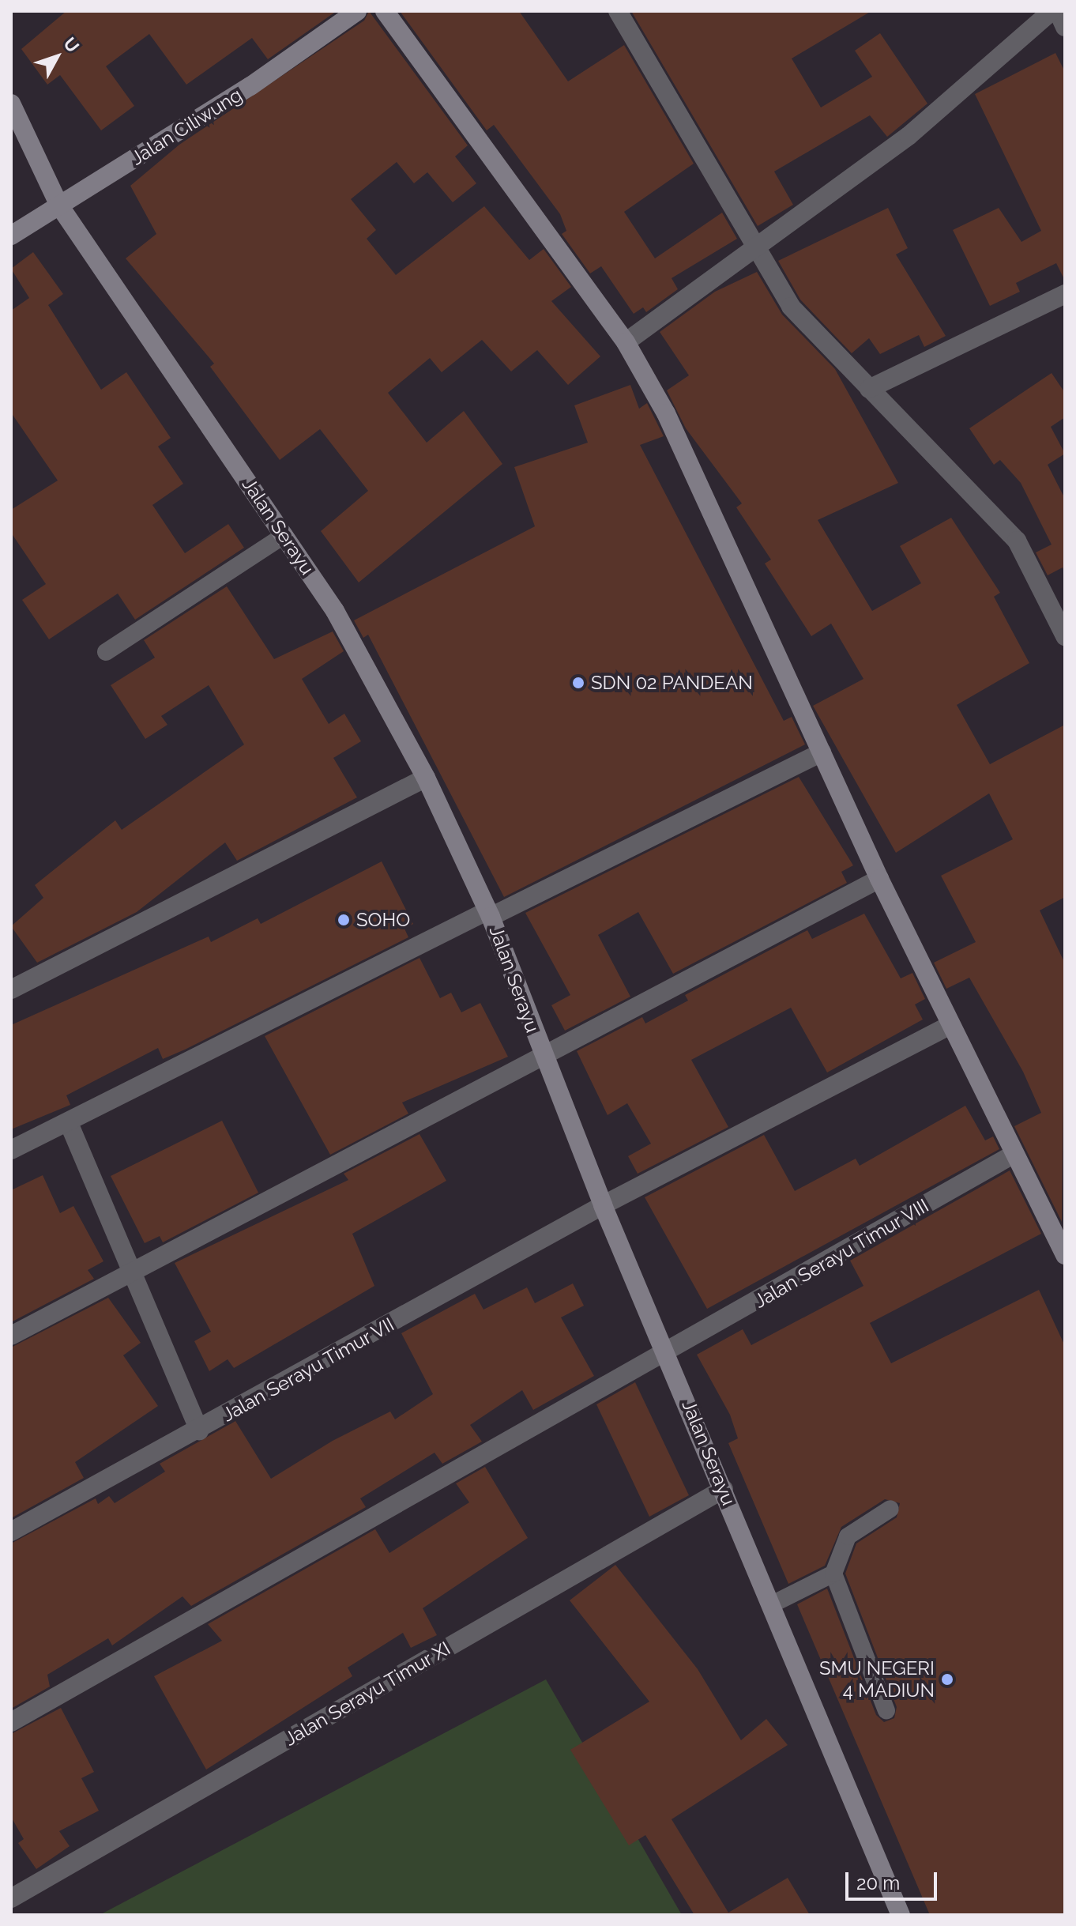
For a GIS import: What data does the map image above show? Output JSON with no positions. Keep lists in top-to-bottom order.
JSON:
{
  "streets": {
    "main road": ["Jalan Ciliwung", "Jalan Serayu"],
    "street": ["Jalan Serayu Timur VIII", "Jalan Serayu Timur VII", "Jalan Serayu Timur XI"]
  },
  "crossings": [
    ["Jalan Ciliwung", "Jalan Serayu"],
    ["Jalan Serayu", "Jalan Serayu Timur VIII"],
    ["Jalan Serayu", "Jalan Serayu Timur VII"],
    ["Jalan Serayu", "Jalan Serayu Timur XI"]
  ],
  "places": ["SDN 02 PANDEAN", "SOHO", "SMU NEGERI 4 MADIUN"],
  "scale_bar": "20 m",
  "north": "top right"
}
